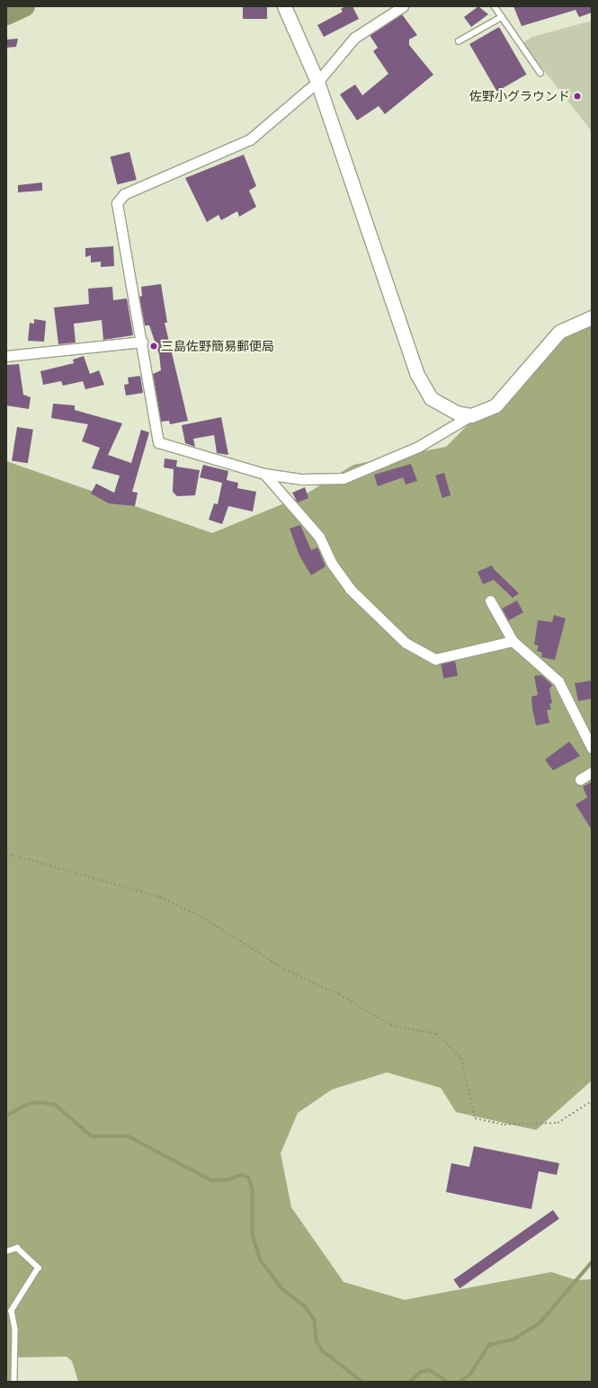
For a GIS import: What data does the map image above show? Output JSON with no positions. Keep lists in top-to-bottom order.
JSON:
{
  "places": ["佐野小グラウンド", "三島佐野簡易郵便局"]
}
